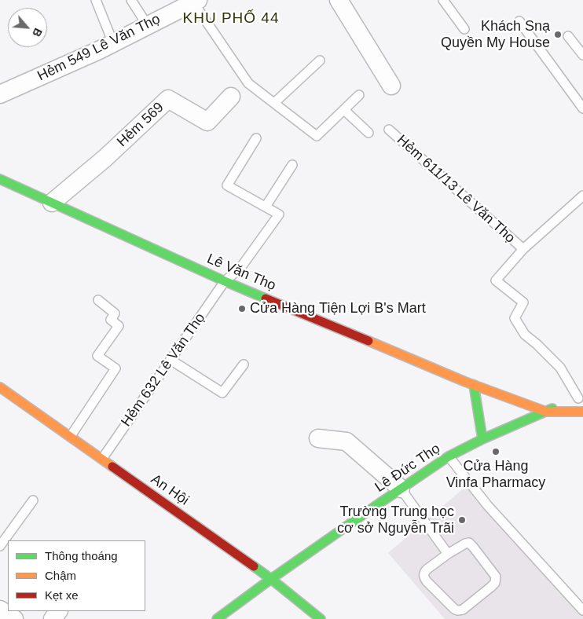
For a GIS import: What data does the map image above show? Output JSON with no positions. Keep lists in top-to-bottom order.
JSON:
{
  "streets": {
    "main road": ["Lê Văn Thọ", "Lê Đức Thọ", "An Hội"],
    "street": ["Hẻm 549 Lê Văn Thọ", "Hẻm 569"],
    "lane": ["Hẻm 611/13 Lê Văn Thọ", "Hẻm 632 Lê Văn Thọ"]
  },
  "crossings": [
    ["Hẻm 569", "Lê Văn Thọ"],
    ["Lê Văn Thọ", "Hẻm 632 Lê Văn Thọ"],
    ["Lê Văn Thọ", "Lê Đức Thọ"],
    ["Hẻm 632 Lê Văn Thọ", "An Hội"],
    ["Lê Đức Thọ", "An Hội"]
  ],
  "districts": ["KHU PHỐ 44"],
  "places": [
    "Khách Snạ Quyền My House",
    "Cửa Hàng Tiện Lợi B's Mart",
    "Cửa Hàng Vinfa Pharmacy",
    "Trường Trung học cơ sở Nguyễn Trãi"
  ],
  "legend": ["Thông thoáng", "Chậm", "Kẹt xe"],
  "north": "bottom right"
}
